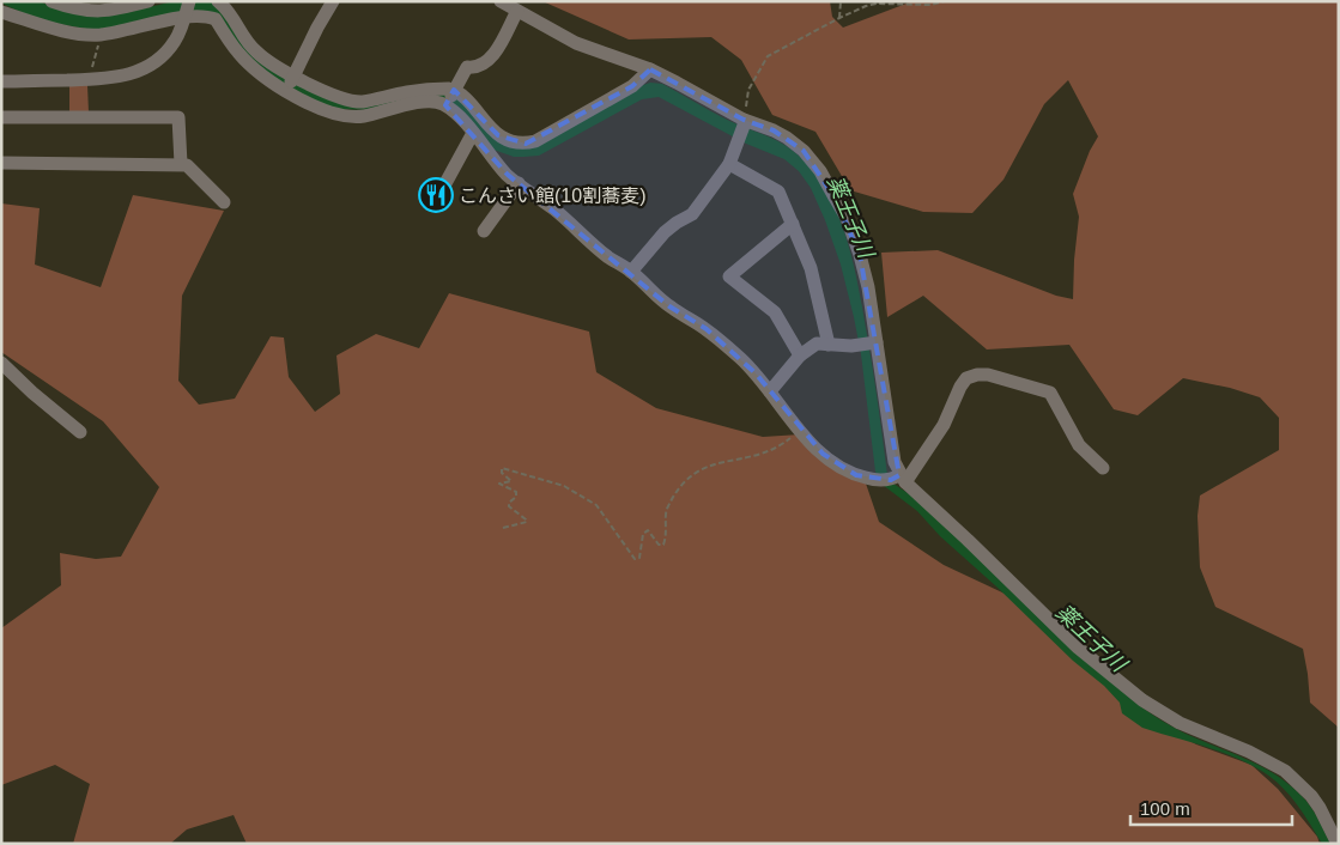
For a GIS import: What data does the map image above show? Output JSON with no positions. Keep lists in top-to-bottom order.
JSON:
{
  "water": ["薬王子川"],
  "places": {
    "restaurant": ["こんさい館(10割蕎麦)"]
  },
  "scale_bar": "100 m"
}
